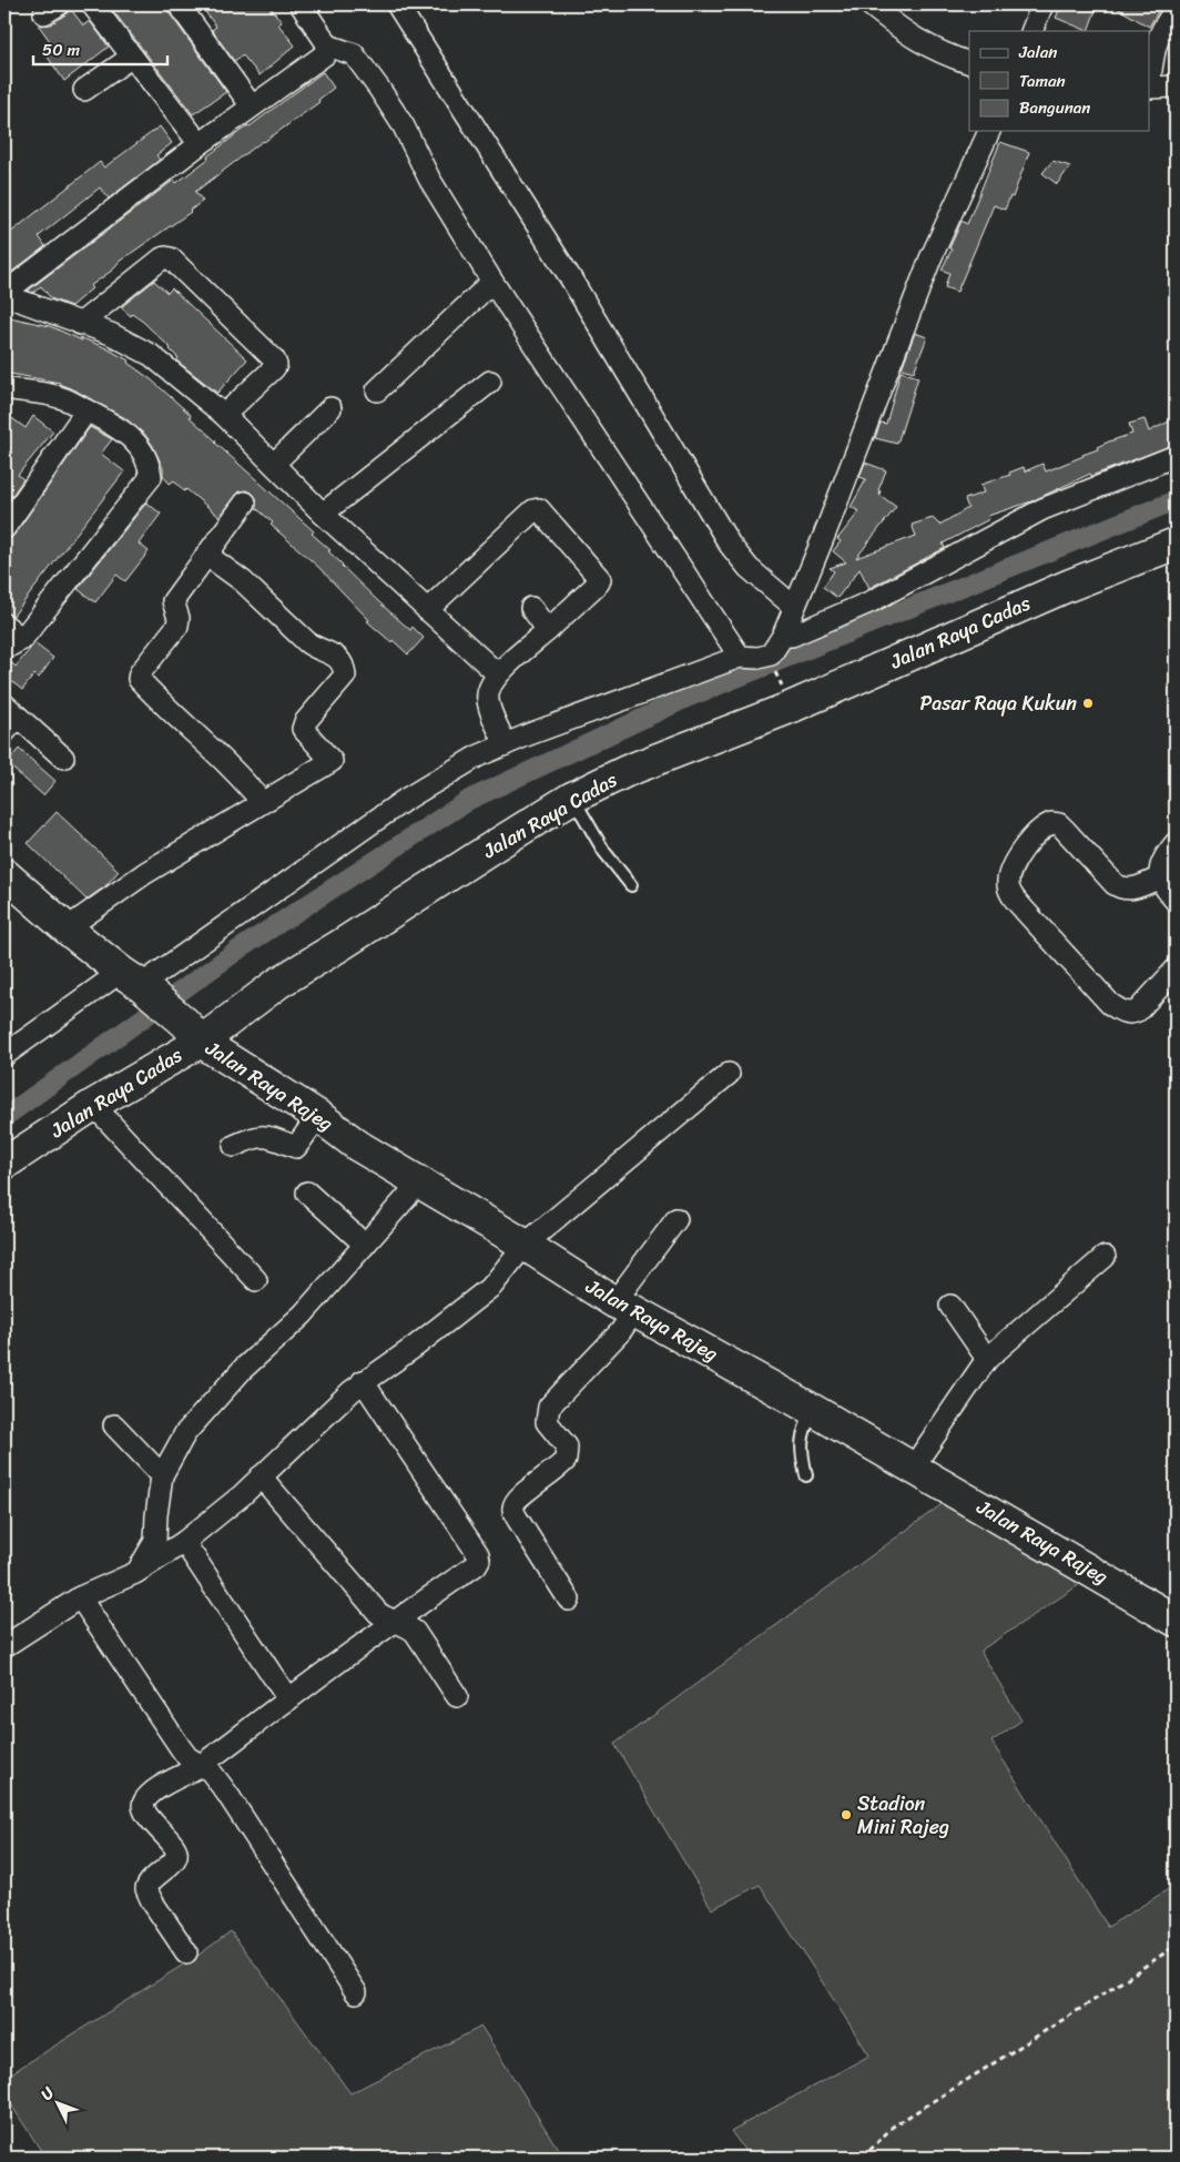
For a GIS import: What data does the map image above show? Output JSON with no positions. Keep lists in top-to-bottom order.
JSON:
{
  "streets": {
    "street": ["Jalan Raya Cadas", "Jalan Raya Rajeg"]
  },
  "crossings": [
    ["Jalan Raya Cadas", "Jalan Raya Rajeg"]
  ],
  "places": ["Pasar Raya Kukun", "Stadion Mini Rajeg"],
  "legend": ["Jalan", "Taman", "Bangunan"],
  "scale_bar": "50 m",
  "north": "top left"
}
